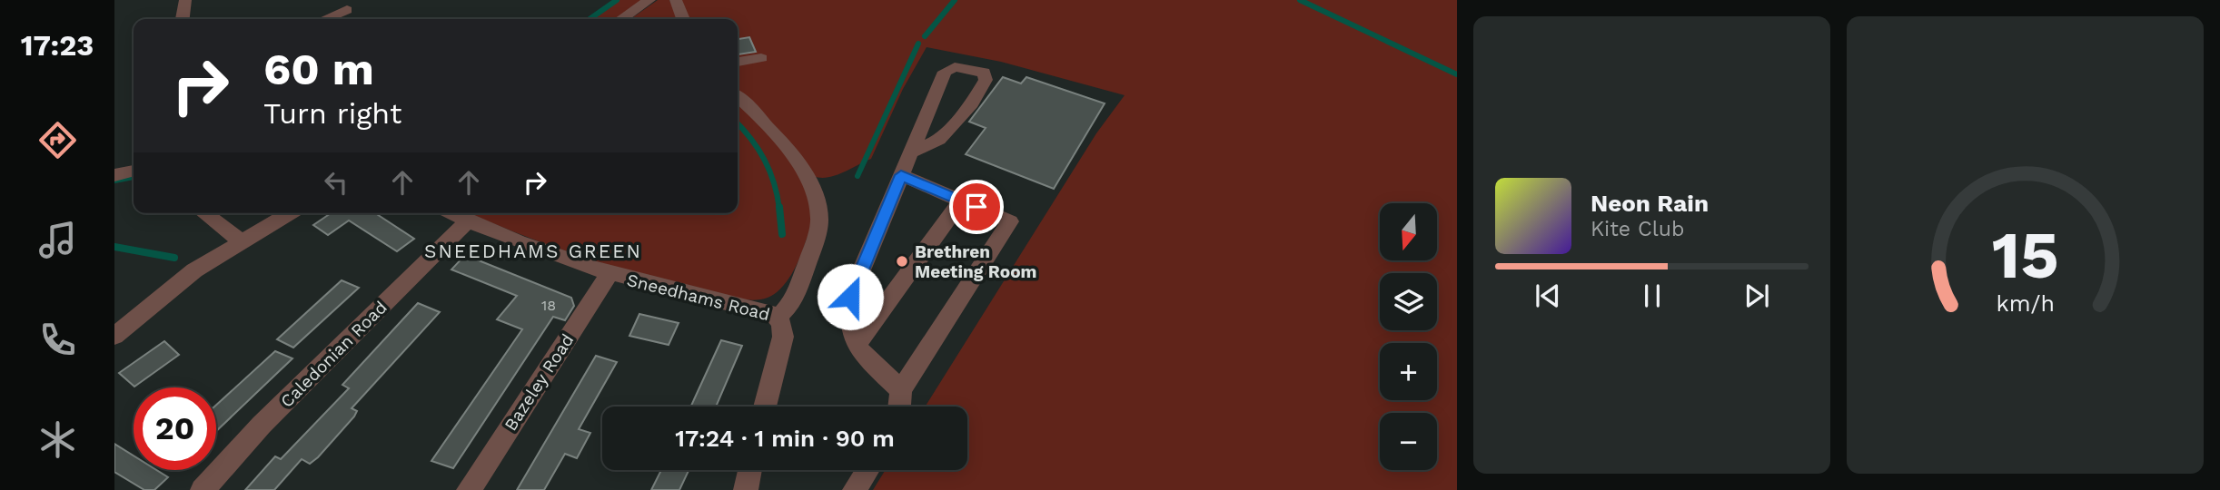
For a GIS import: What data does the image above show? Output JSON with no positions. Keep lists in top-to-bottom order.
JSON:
{
  "streets": {
    "street": ["Sneedhams Road", "Caledonian Road", "Bazeley Road"]
  },
  "crossings": [
    ["Sneedhams Road", "Caledonian Road"],
    ["Sneedhams Road", "Bazeley Road"]
  ],
  "districts": ["SNEEDHAMS GREEN"],
  "places": ["Brethren Meeting Room"],
  "house_numbers": ["18"],
  "north": "bottom",
  "page": {
    "tabs": "17:23",
    "turn": ["60 m", "Turn right"],
    "song": ["Neon Rain", "Kite Club"],
    "map_buttons": ["+", "−"],
    "limit": "20",
    "trip": "17:24 · 1 min · 90 m",
    "gauge": ["15", "km/h"]
  }
}
